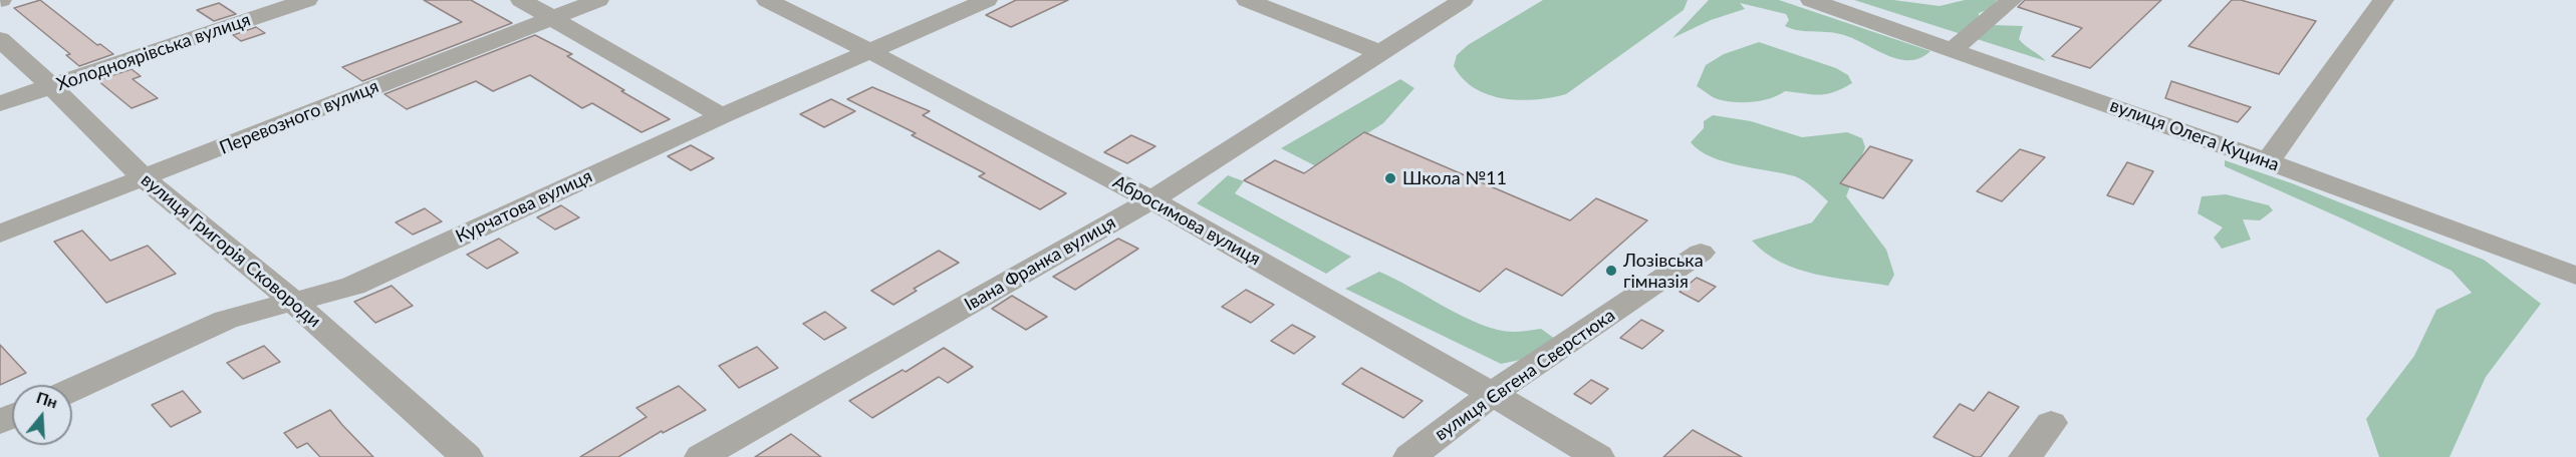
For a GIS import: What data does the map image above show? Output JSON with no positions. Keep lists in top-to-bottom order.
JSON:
{
  "streets": {
    "street": [
      "Холодноярівська вулиця",
      "Перевозного вулиця",
      "вулиця Олега Куцина",
      "Курчатова вулиця",
      "Абросимова вулиця",
      "вулиця Григорія Сковороди",
      "Івана Франка вулиця",
      "вулиця Євгена Сверстюка"
    ]
  },
  "crossings": [
    ["Холодноярівська вулиця", "вулиця Григорія Сковороди"],
    ["Перевозного вулиця", "вулиця Григорія Сковороди"],
    ["Курчатова вулиця", "Абросимова вулиця"],
    ["Курчатова вулиця", "вулиця Григорія Сковороди"],
    ["Абросимова вулиця", "Івана Франка вулиця"],
    ["Абросимова вулиця", "вулиця Євгена Сверстюка"]
  ],
  "places": ["Школа №11", "Лозівська гімназія"],
  "north": "top"
}
